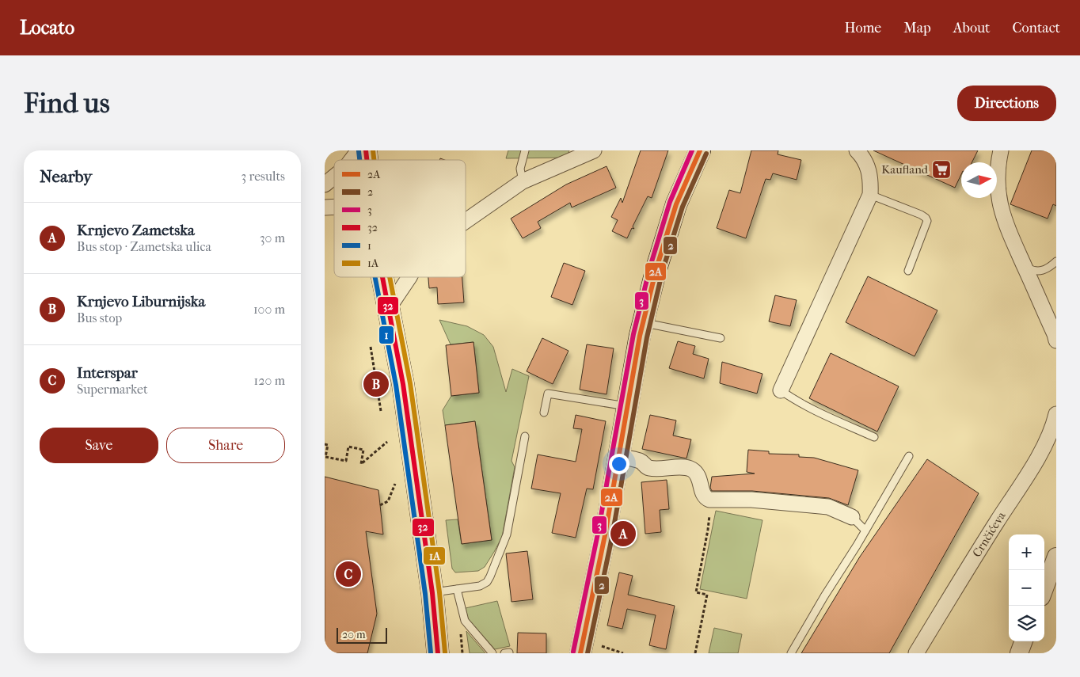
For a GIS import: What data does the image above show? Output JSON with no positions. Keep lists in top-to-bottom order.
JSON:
{
  "streets": {
    "street": ["Crnčićeva"]
  },
  "places": {
    "supermarket": ["Kaufland"]
  },
  "lines": [
    "transit line 2A",
    "transit line 3",
    "transit line 32",
    "transit line 1A",
    "transit line 1",
    "transit line 2"
  ],
  "legend": [
    "2A",
    "2",
    "3",
    "32",
    "1",
    "1A"
  ],
  "scale_bar": "20 m",
  "north": "right",
  "page": {
    "header": "Locato",
    "nav": [
      "Home",
      "Map",
      "About",
      "Contact"
    ],
    "buttons": [
      "Directions",
      ["Save", "Share"]
    ],
    "title": "Find us",
    "heading": ["Nearby", "3 results"],
    "list": [
      {
        "mark": "A",
        "name": "Krnjevo Zametska",
        "note": "Bus stop · Zametska ulica",
        "value": "30 m"
      },
      {
        "mark": "B",
        "name": "Krnjevo Liburnijska",
        "note": "Bus stop",
        "value": "100 m"
      },
      {
        "mark": "C",
        "name": "Interspar",
        "note": "Supermarket",
        "value": "120 m"
      }
    ],
    "pins": ["B", "A", "C"],
    "map_buttons": ["+", "−"],
    "scale": "20 m"
  }
}
